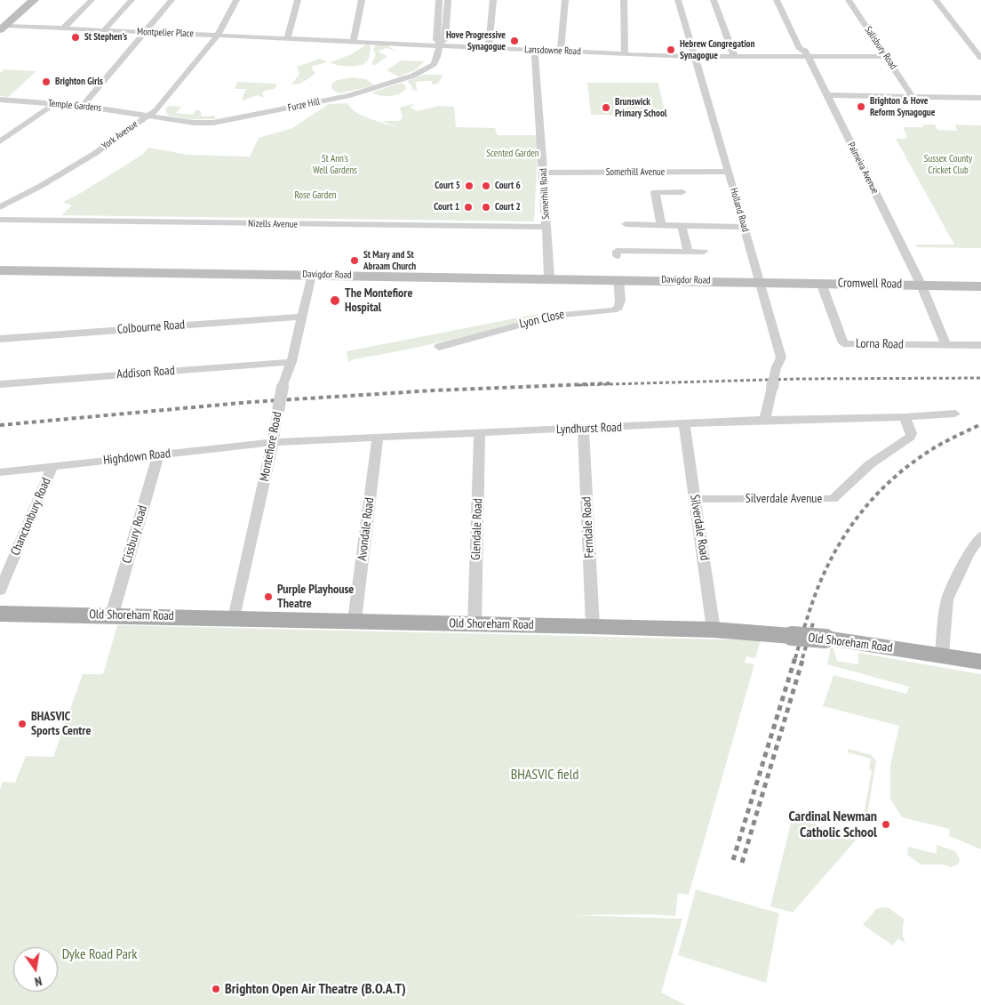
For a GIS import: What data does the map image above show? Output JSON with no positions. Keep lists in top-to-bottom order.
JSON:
{
  "streets": {
    "main road": ["Davigdor Road", "Cromwell Road", "Old Shoreham Road"],
    "street": [
      "Montpelier Place",
      "Salisbury Road",
      "Lansdowne Road",
      "Furze Hill",
      "Temple Gardens",
      "York Avenue",
      "Palmeira Avenue",
      "Somerhill Avenue",
      "Somerhill Road",
      "Holland Road",
      "Nizells Avenue",
      "Lyon Close",
      "Colbourne Road",
      "Lorna Road",
      "Addison Road",
      "Lyndhurst Road",
      "Montefiore Road",
      "Highdown Road",
      "Silverdale Avenue",
      "Chanctonbury Road",
      "Ferndale Road",
      "Silverdale Road",
      "Avondale Road",
      "Glendale Road",
      "Cissbury Road"
    ]
  },
  "crossings": [
    ["Montpelier Place", "Lansdowne Road"],
    ["Montpelier Place", "York Avenue"],
    ["Salisbury Road", "Lansdowne Road"],
    ["Lansdowne Road", "Furze Hill"],
    ["Lansdowne Road", "York Avenue"],
    ["Lansdowne Road", "Palmeira Avenue"],
    ["Lansdowne Road", "Holland Road"],
    ["Furze Hill", "Temple Gardens"],
    ["Furze Hill", "York Avenue"],
    ["Temple Gardens", "York Avenue"],
    ["Palmeira Avenue", "Cromwell Road"],
    ["Palmeira Avenue", "Lorna Road"],
    ["Somerhill Avenue", "Somerhill Road"],
    ["Somerhill Avenue", "Holland Road"],
    ["Somerhill Road", "Nizells Avenue"],
    ["Somerhill Road", "Davigdor Road"],
    ["Holland Road", "Davigdor Road"],
    ["Holland Road", "Cromwell Road"],
    ["Holland Road", "Lyndhurst Road"],
    ["Davigdor Road", "Cromwell Road"],
    ["Davigdor Road", "Lyon Close"],
    ["Davigdor Road", "Montefiore Road"],
    ["Cromwell Road", "Lorna Road"],
    ["Colbourne Road", "Montefiore Road"],
    ["Addison Road", "Montefiore Road"],
    ["Lyndhurst Road", "Montefiore Road"],
    ["Lyndhurst Road", "Highdown Road"],
    ["Lyndhurst Road", "Silverdale Avenue"],
    ["Lyndhurst Road", "Ferndale Road"],
    ["Lyndhurst Road", "Silverdale Road"],
    ["Lyndhurst Road", "Avondale Road"],
    ["Lyndhurst Road", "Glendale Road"],
    ["Montefiore Road", "Highdown Road"],
    ["Montefiore Road", "Old Shoreham Road"],
    ["Highdown Road", "Chanctonbury Road"],
    ["Highdown Road", "Cissbury Road"],
    ["Silverdale Avenue", "Silverdale Road"],
    ["Ferndale Road", "Old Shoreham Road"],
    ["Silverdale Road", "Old Shoreham Road"],
    ["Avondale Road", "Old Shoreham Road"],
    ["Glendale Road", "Old Shoreham Road"],
    ["Cissbury Road", "Old Shoreham Road"]
  ],
  "parks": [
    "Scented Garden",
    "St Ann's Well Gardens",
    "Sussex County Cricket Club",
    "Rose Garden",
    "BHASVIC field",
    "Dyke Road Park"
  ],
  "places": [
    "St Stephen's",
    "Hove Progressive Synagogue",
    "Hebrew Congregation Synagogue",
    "Brighton Girls",
    "Brighton & Hove Reform Synagogue",
    "Brunswick Primary School",
    "Court 5",
    "Court 6",
    "Court 1",
    "Court 2",
    "St Mary and St Abraam Church",
    "The Montefiore Hospital",
    "Purple Playhouse Theatre",
    "BHASVIC Sports Centre",
    "Cardinal Newman Catholic School",
    "Brighton Open Air Theatre (B.O.A.T)"
  ],
  "north": "bottom"
}
